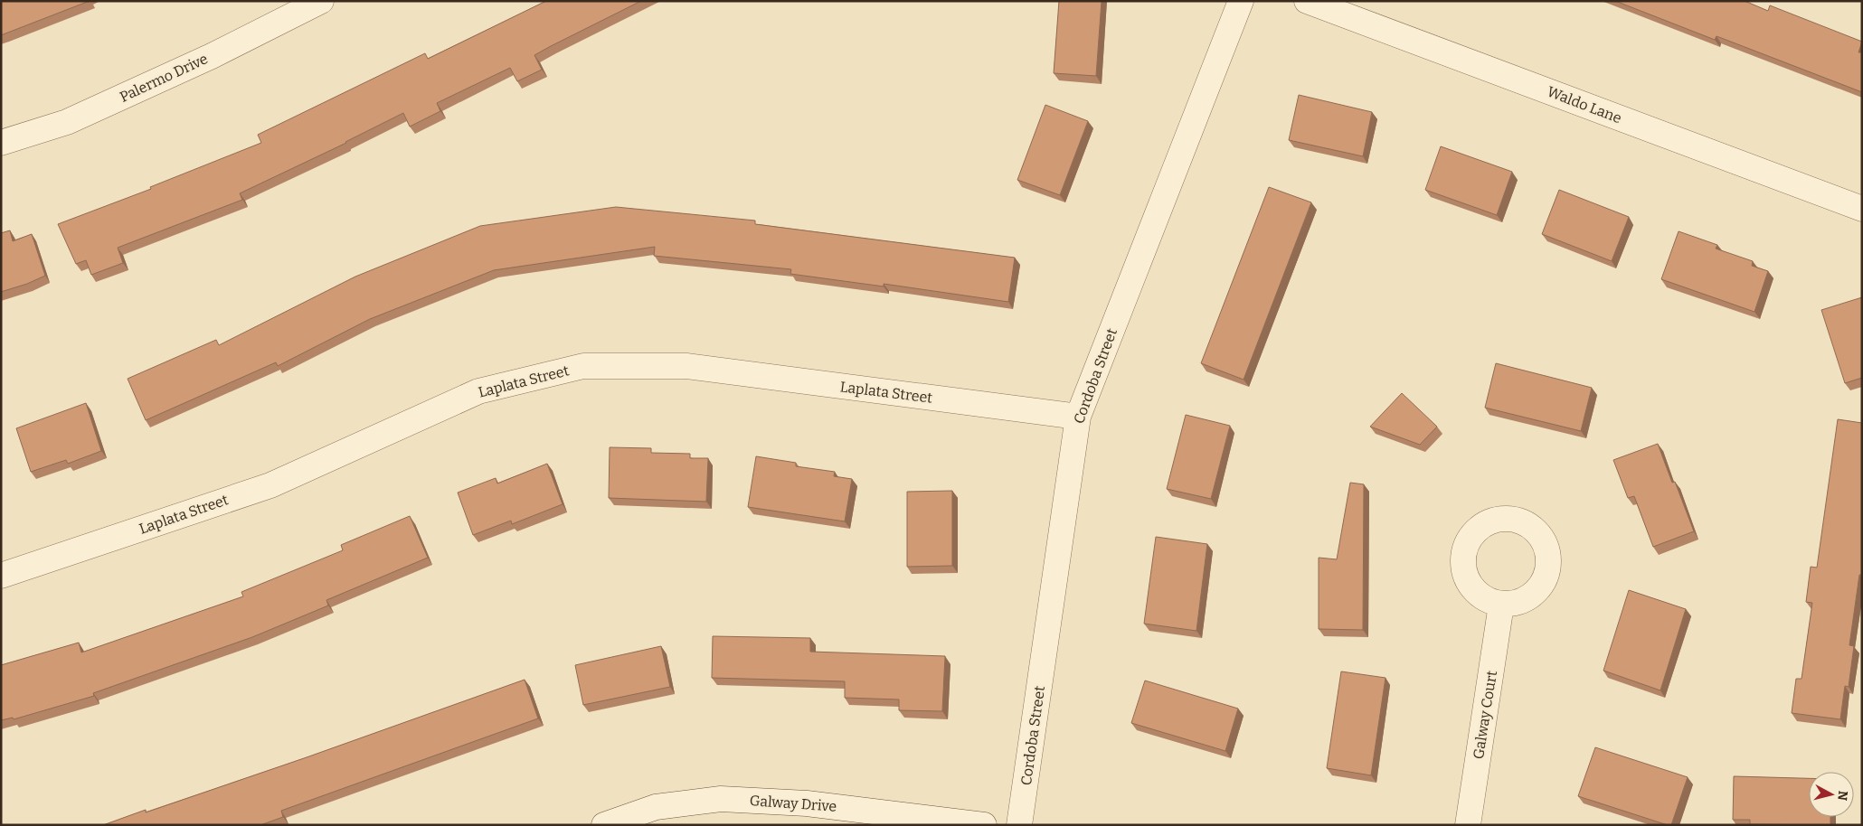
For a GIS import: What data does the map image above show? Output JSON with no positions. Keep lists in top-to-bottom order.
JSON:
{
  "streets": {
    "street": [
      "Palermo Drive",
      "Waldo Lane",
      "Cordoba Street",
      "Laplata Street",
      "Galway Court",
      "Galway Drive"
    ]
  },
  "crossings": [
    ["Cordoba Street", "Laplata Street"]
  ],
  "north": "right"
}
